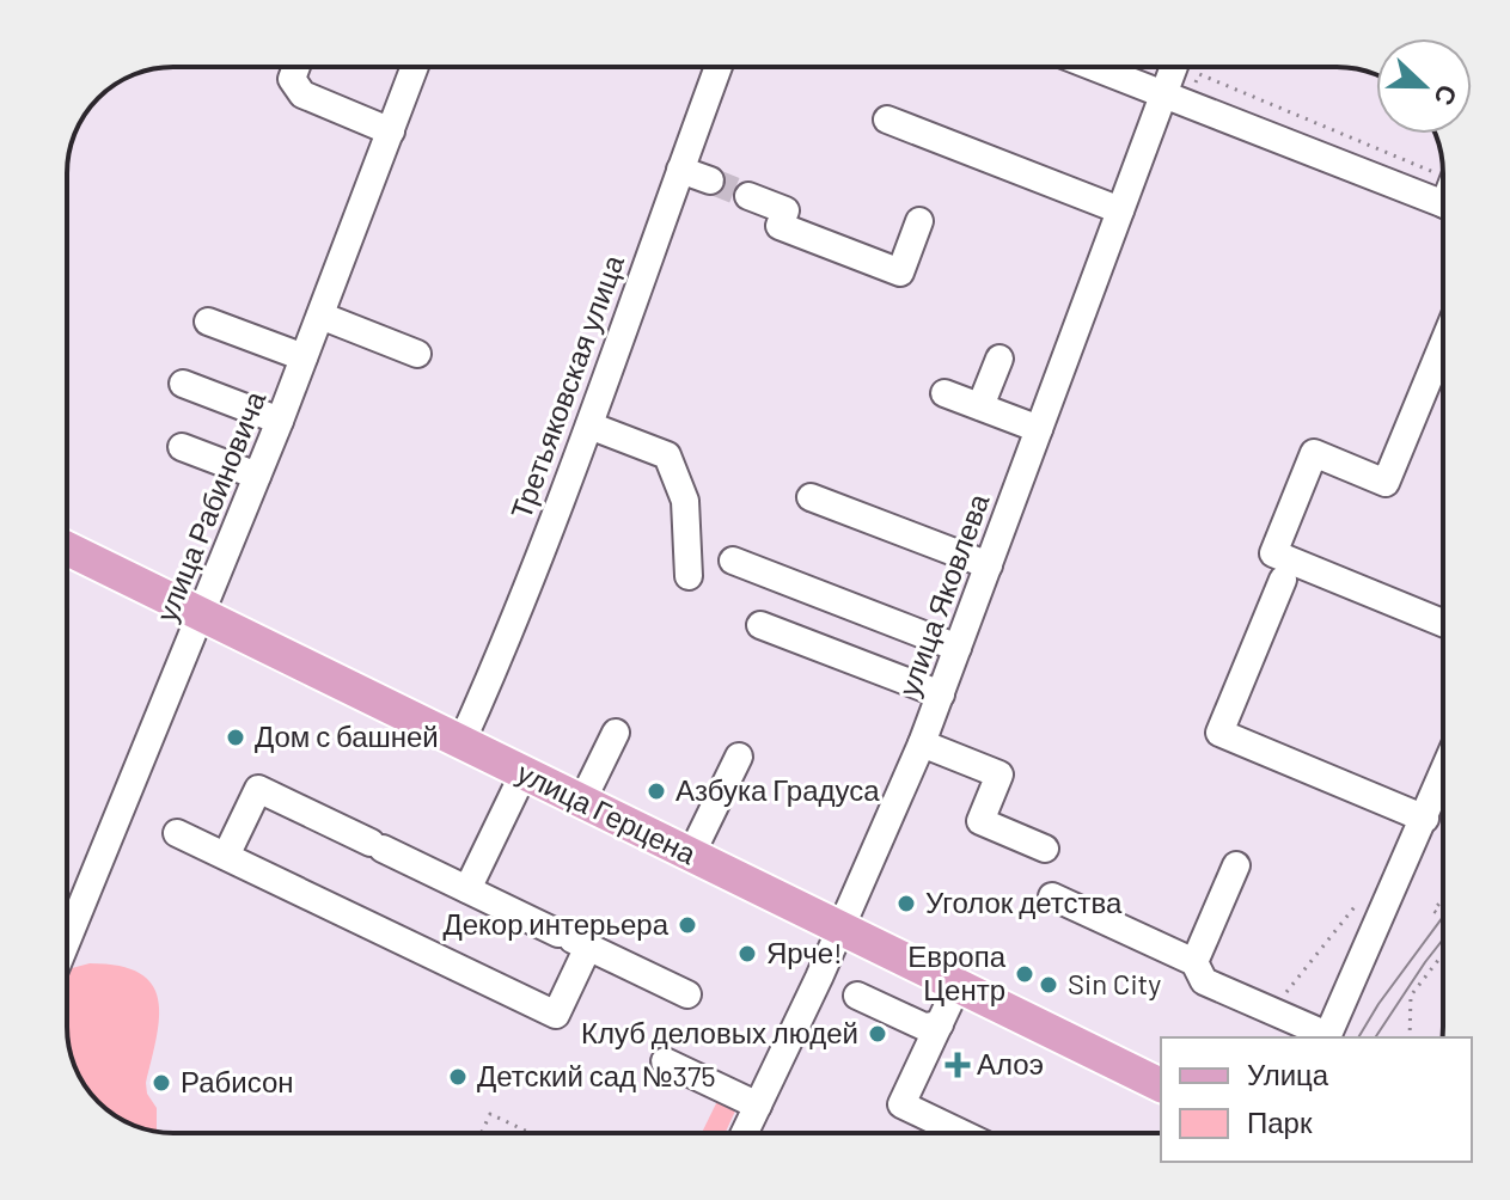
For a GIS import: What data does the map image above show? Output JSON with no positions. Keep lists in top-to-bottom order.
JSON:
{
  "streets": {
    "main road": ["улица Герцена"],
    "street": ["Третьяковская улица", "улица Рабиновича", "улица Яковлева"]
  },
  "crossings": [
    ["Третьяковская улица", "улица Герцена"],
    ["улица Рабиновича", "улица Герцена"],
    ["улица Яковлева", "улица Герцена"]
  ],
  "places": {
    "other": [
      "Дом с башней",
      "Азбука Градуса",
      "Уголок детства",
      "Декор интерьера",
      "Ярче!",
      "Европа Центр",
      "Sin City",
      "Клуб деловых людей",
      "Детский сад №375",
      "Рабисон"
    ],
    "health": ["Алоэ"]
  },
  "legend": ["Улица", "Парк"],
  "north": "right"
}
